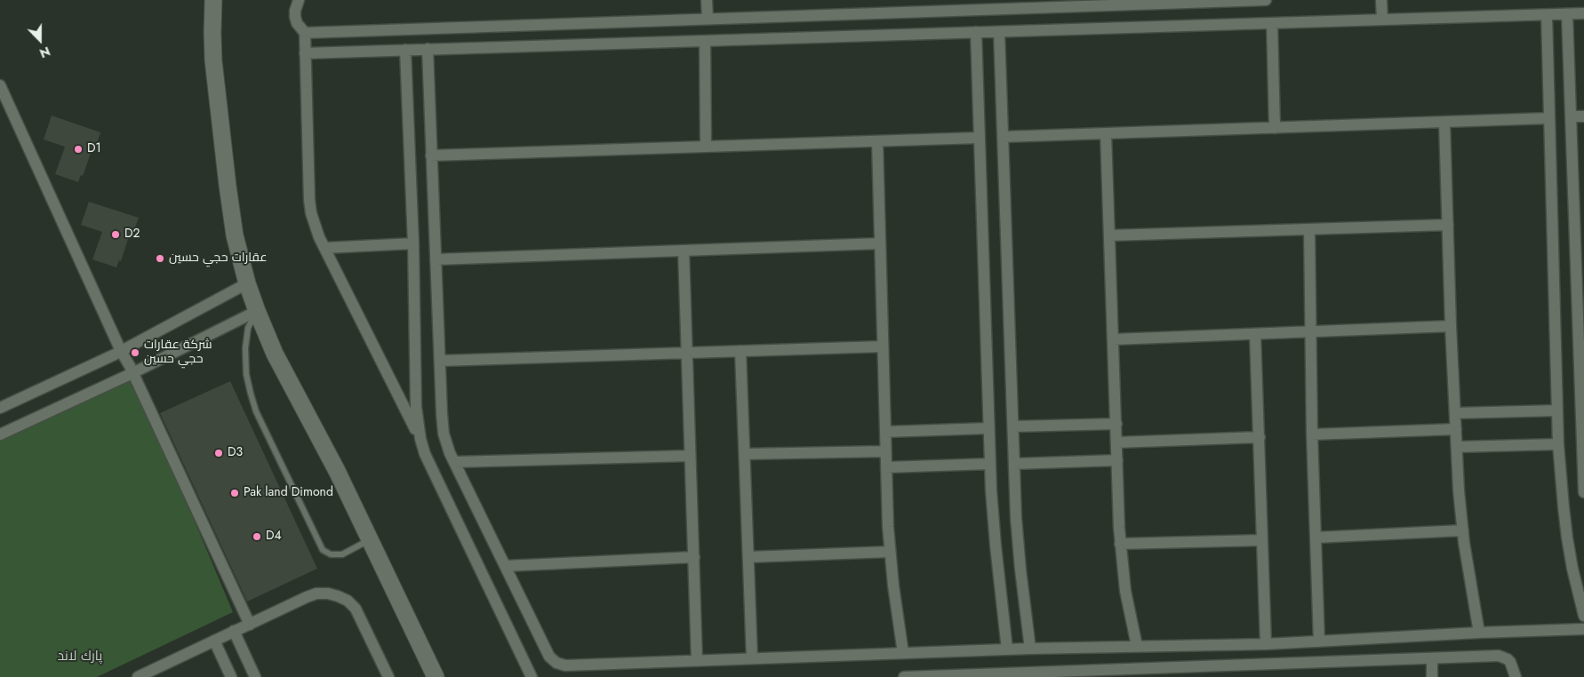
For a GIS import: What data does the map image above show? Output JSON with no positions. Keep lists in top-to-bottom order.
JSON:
{
  "districts": ["پارك لاند"],
  "places": [
    "D1",
    "D2",
    "عقارات حجي حسين",
    "شرکة عقارات حجي حسين",
    "D3",
    "Pak land Dimond",
    "D4"
  ],
  "north": "bottom"
}
